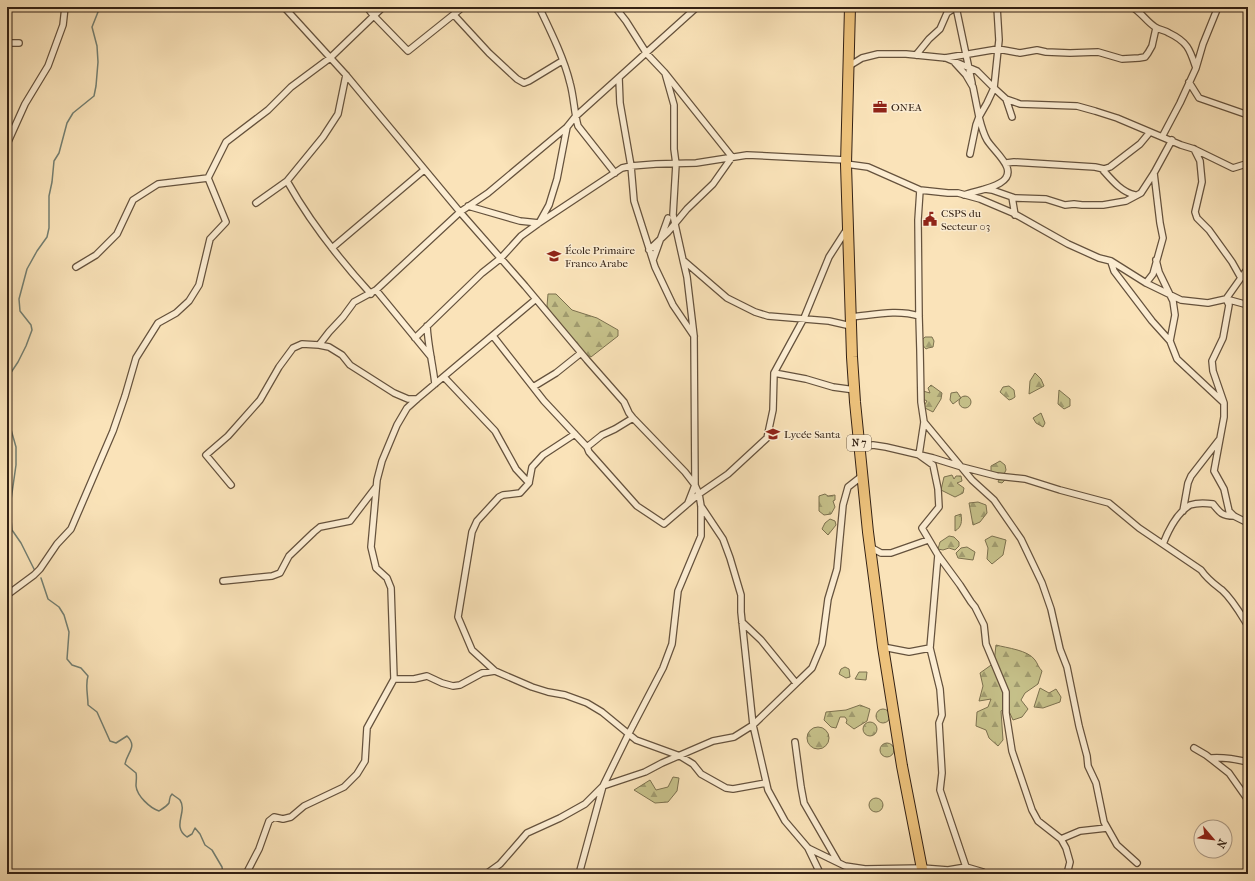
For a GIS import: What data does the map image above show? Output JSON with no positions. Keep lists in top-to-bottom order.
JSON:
{
  "streets": {
    "highway": ["N 7"]
  },
  "places": {
    "office": ["ONEA"],
    "public building": ["CSPS du Secteur 03"],
    "school or university": ["École Primaire Franco Arabe", "Lycée Santa"]
  },
  "north": "bottom right"
}
